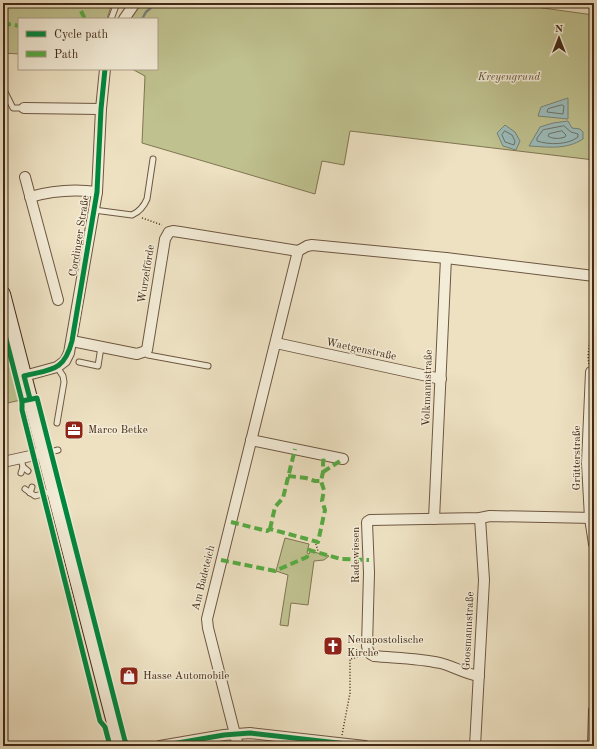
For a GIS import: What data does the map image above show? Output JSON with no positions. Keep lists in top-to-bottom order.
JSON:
{
  "streets": {
    "street": [
      "Cordinger Straße",
      "Wurzelförde",
      "Waetgenstraße",
      "Volkmannstraße",
      "Grütterstraße",
      "Radewiesen",
      "Am Badeteich",
      "Goosmannstraße"
    ]
  },
  "crossings": [
    ["Waetgenstraße", "Volkmannstraße"],
    ["Waetgenstraße", "Am Badeteich"],
    ["Volkmannstraße", "Radewiesen"],
    ["Grütterstraße", "Radewiesen"],
    ["Radewiesen", "Goosmannstraße"]
  ],
  "parks": ["Kreyengrund"],
  "places": {
    "office": ["Marco Betke"],
    "church": ["Neuapostolische Kirche"],
    "shop": ["Hasse Automobile"]
  },
  "legend": ["Cycle path", "Path"],
  "north": "top"
}
